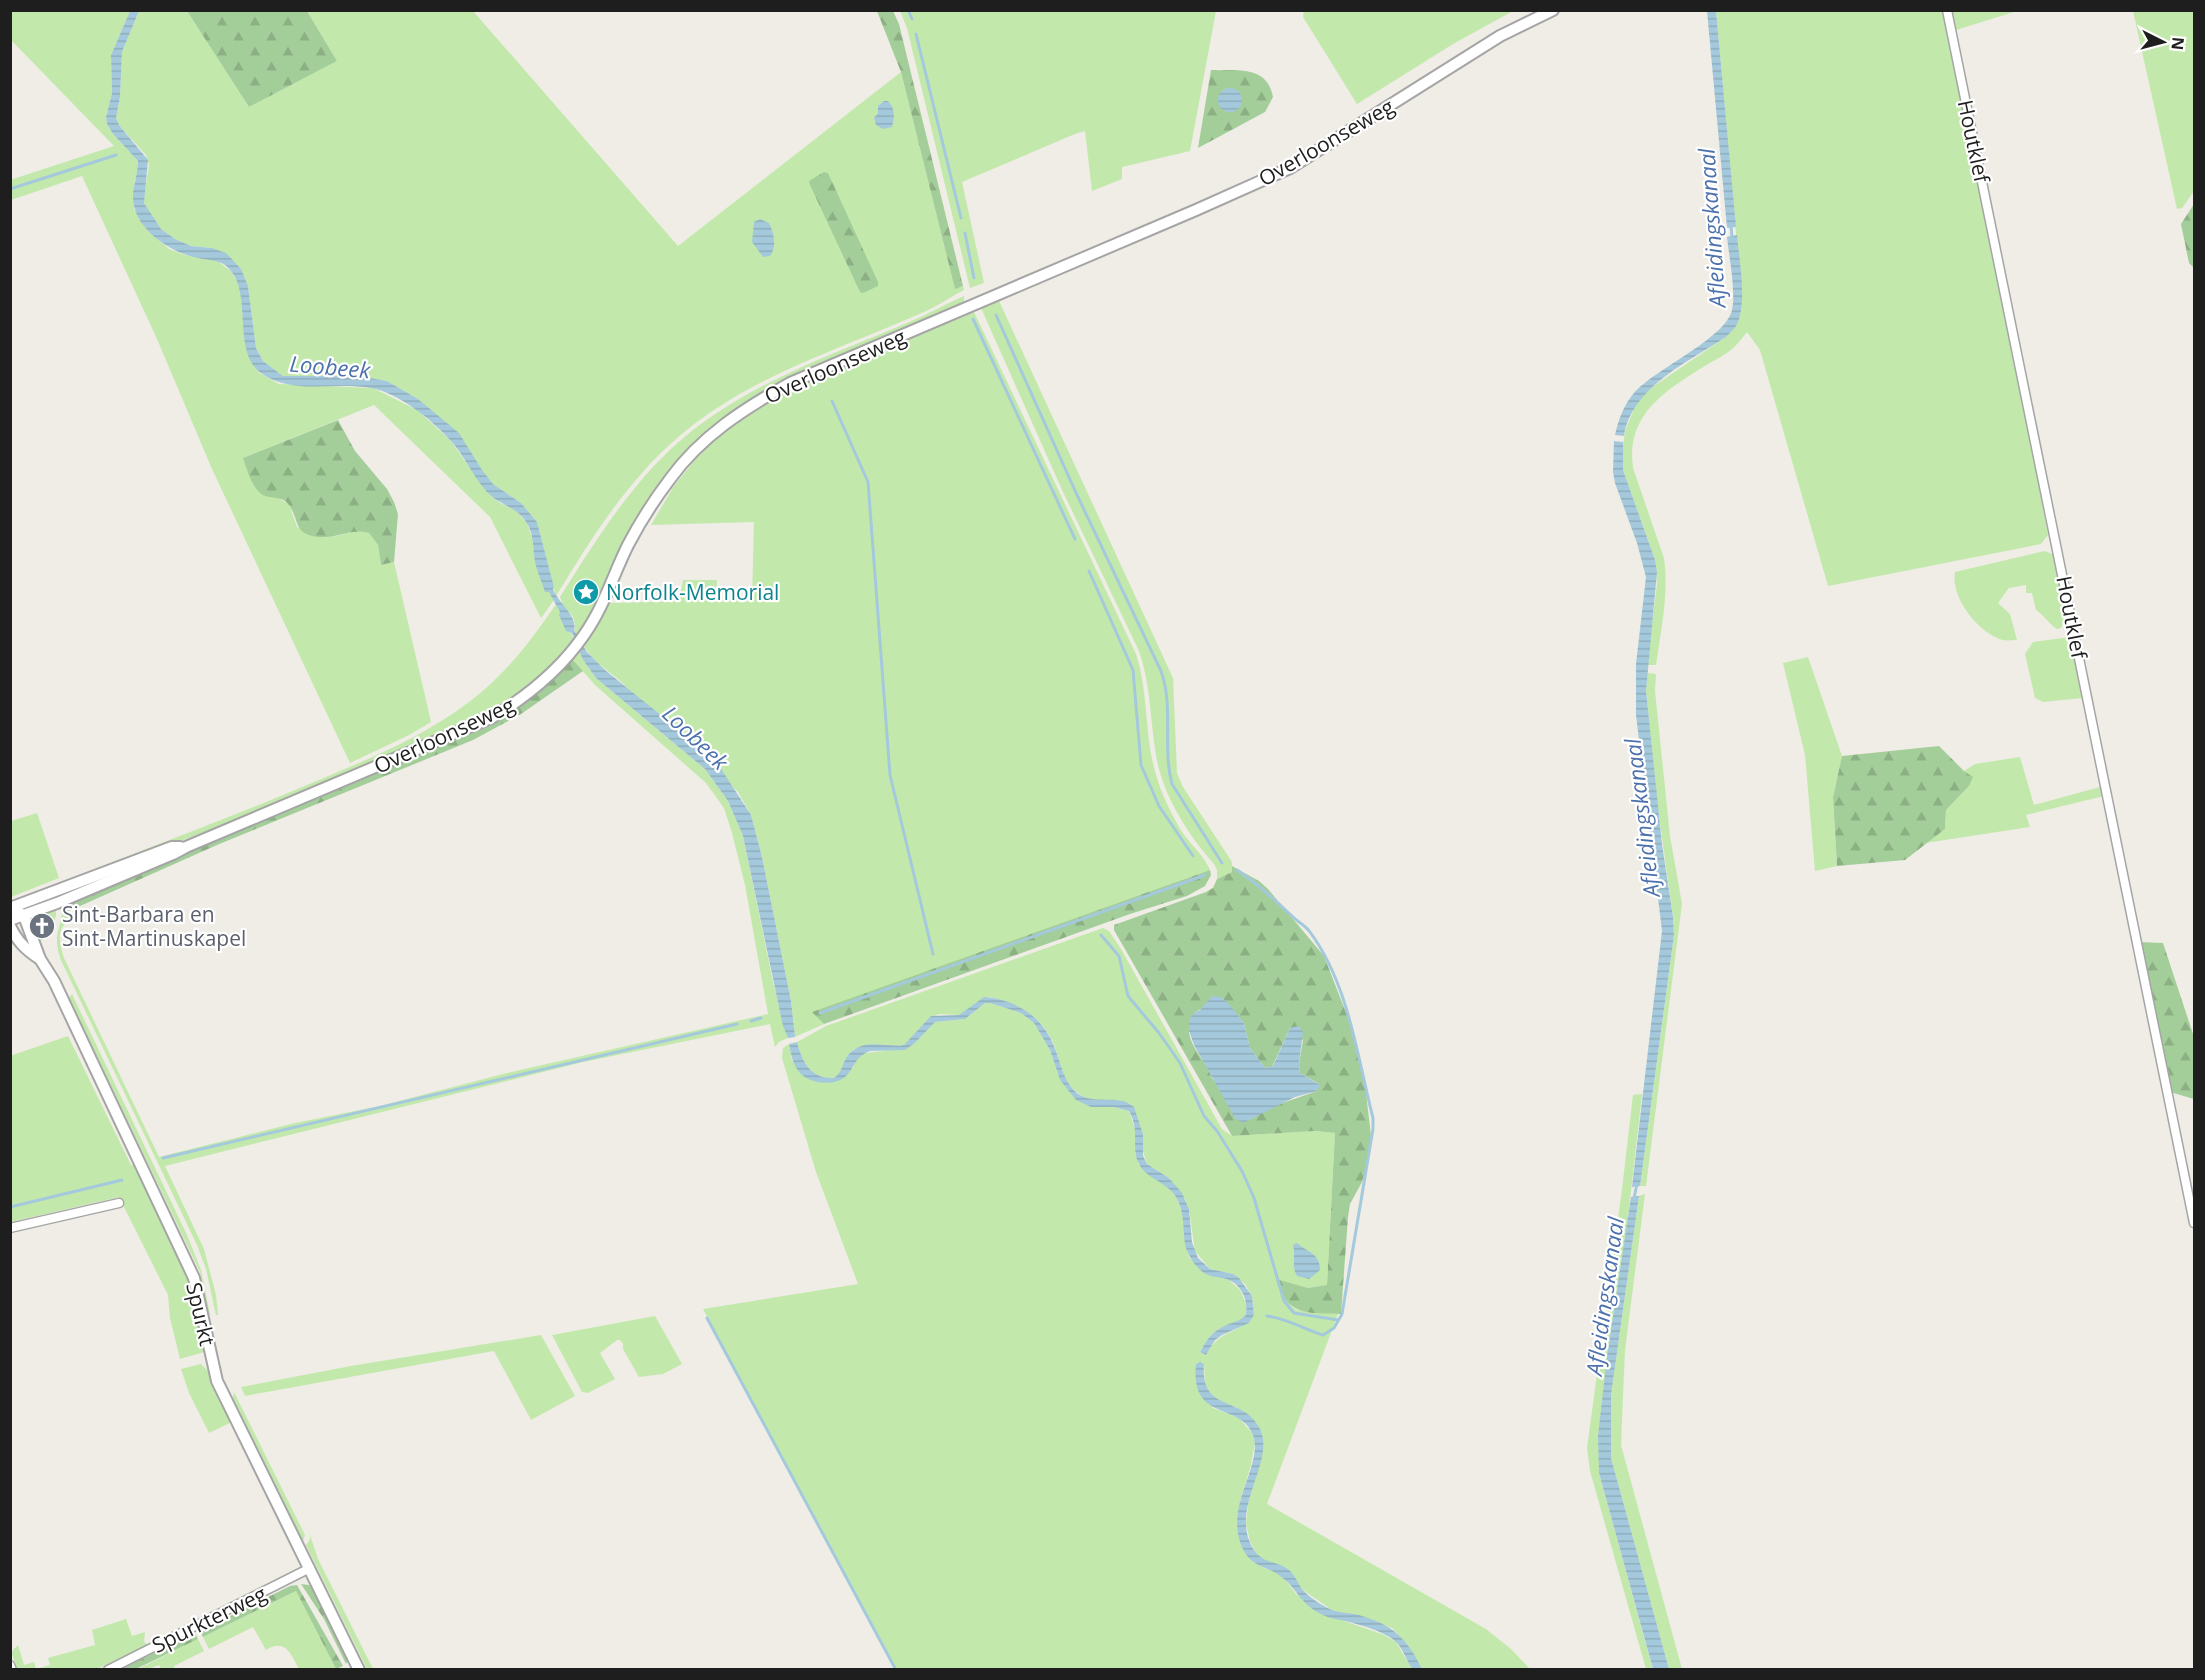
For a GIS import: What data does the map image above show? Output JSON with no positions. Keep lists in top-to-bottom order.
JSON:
{
  "streets": {
    "street": [
      "Houtklef",
      "Overloonseweg",
      "Spurkt",
      "Spurkterweg"
    ]
  },
  "crossings": [
    ["Overloonseweg", "Spurkt"],
    ["Spurkt", "Spurkterweg"]
  ],
  "water": ["Afleidingskanaal", "Loobeek"],
  "places": {
    "place": ["Norfolk-Memorial"],
    "church": ["Sint-Barbara en Sint-Martinuskapel"]
  },
  "north": "right"
}
